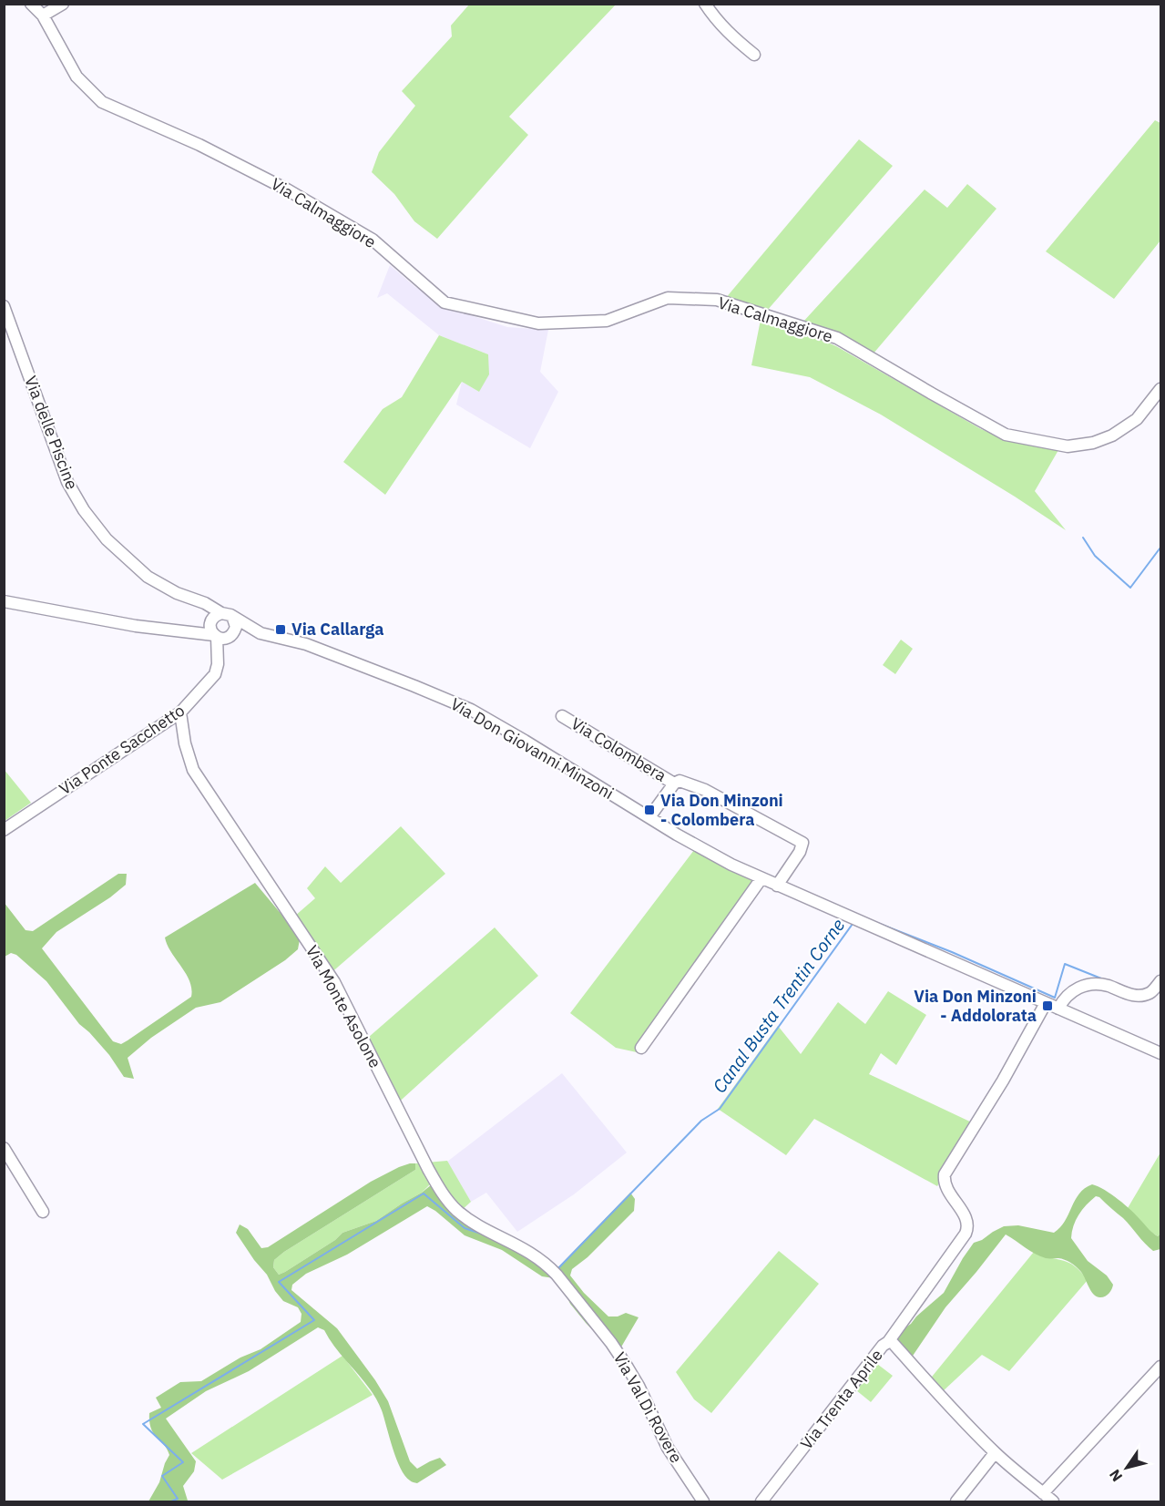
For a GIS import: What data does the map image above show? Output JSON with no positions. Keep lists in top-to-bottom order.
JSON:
{
  "streets": {
    "street": [
      "Via Calmaggiore",
      "Via delle Piscine",
      "Via Don Giovanni Minzoni",
      "Via Ponte Sacchetto",
      "Via Colombera",
      "Via Monte Asolone",
      "Via Trenta Aprile",
      "Via Val Di Rovere"
    ]
  },
  "crossings": [
    ["Via delle Piscine", "Via Don Giovanni Minzoni"],
    ["Via delle Piscine", "Via Ponte Sacchetto"],
    ["Via Don Giovanni Minzoni", "Via Colombera"],
    ["Via Ponte Sacchetto", "Via Monte Asolone"],
    ["Via Monte Asolone", "Via Val Di Rovere"]
  ],
  "water": ["Canal Busta Trentin Corne"],
  "places": {
    "transit": ["Via Callarga", "Via Don Minzoni - Colombera", "Via Don Minzoni - Addolorata"]
  },
  "north": "bottom left"
}
